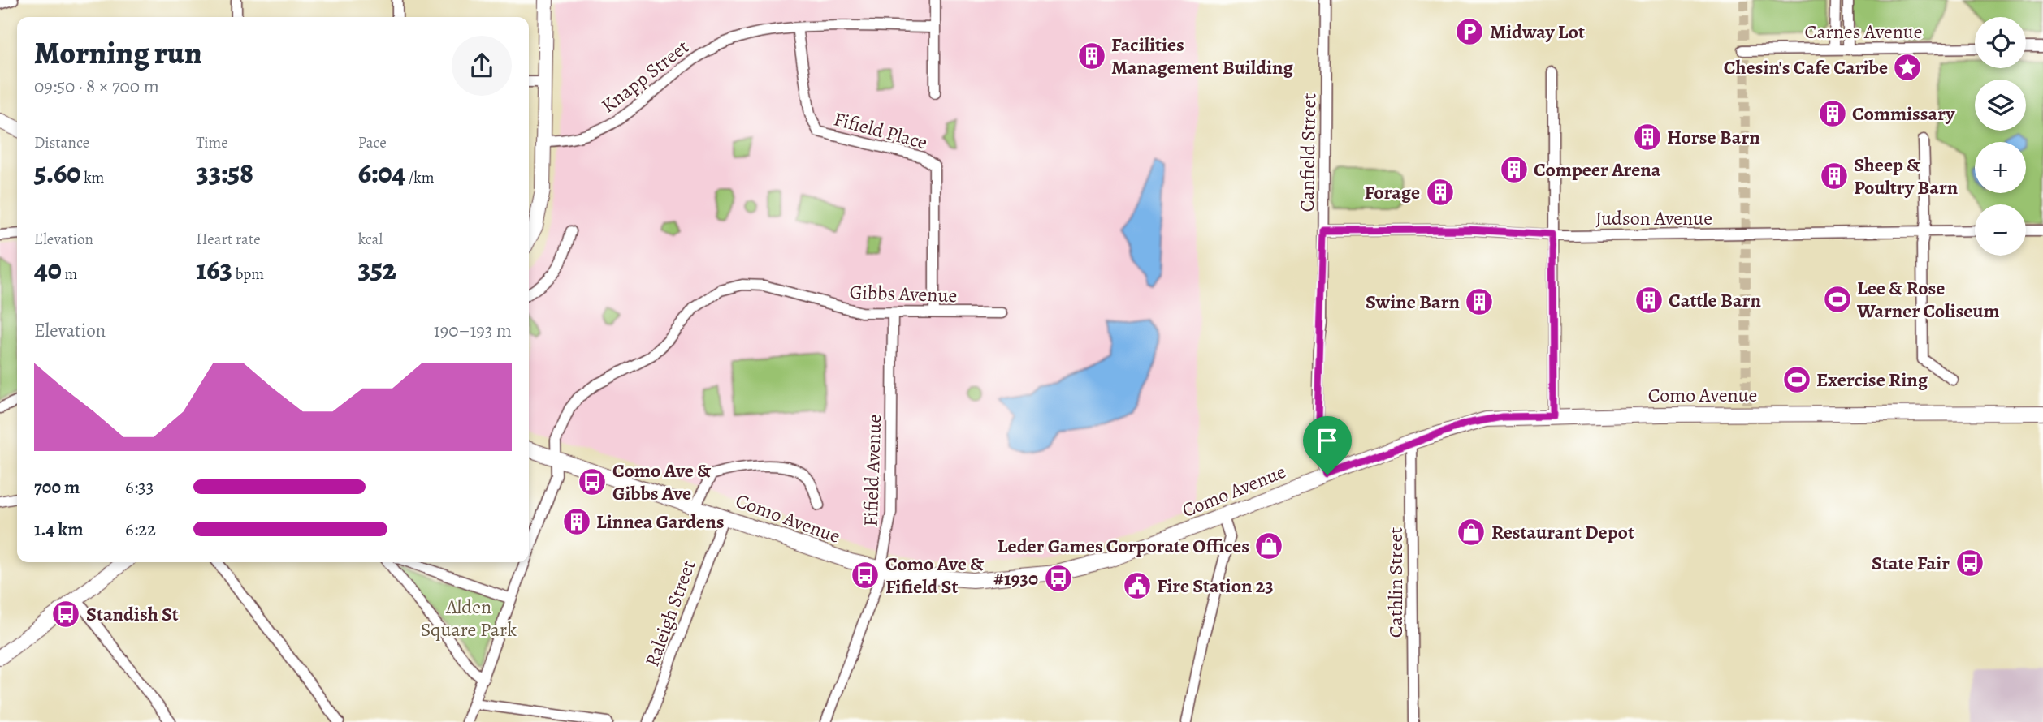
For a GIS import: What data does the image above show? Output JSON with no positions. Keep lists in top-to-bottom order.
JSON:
{
  "streets": {
    "main road": ["Como Avenue"],
    "street": [
      "Carnes Avenue",
      "Knapp Street",
      "Fifield Place",
      "Canfield Street",
      "Judson Avenue",
      "Gibbs Avenue",
      "Fifield Avenue",
      "Cathlin Street",
      "Raleigh Street"
    ]
  },
  "crossings": [
    ["Knapp Street", "Fifield Place"],
    ["Fifield Place", "Gibbs Avenue"],
    ["Canfield Street", "Judson Avenue"],
    ["Canfield Street", "Como Avenue"],
    ["Gibbs Avenue", "Como Avenue"],
    ["Gibbs Avenue", "Fifield Avenue"],
    ["Como Avenue", "Fifield Avenue"],
    ["Como Avenue", "Cathlin Street"],
    ["Como Avenue", "Raleigh Street"]
  ],
  "parks": ["Alden Square Park"],
  "places": {
    "parking": ["Midway Lot"],
    "building": [
      "Facilities Management Building",
      "Commissary",
      "Horse Barn",
      "Compeer Arena",
      "Sheep & Poultry Barn",
      "Forage",
      "Cattle Barn",
      "Swine Barn",
      "Linnea Gardens"
    ],
    "place": ["Chesin's Cafe Caribe"],
    "sports": ["Lee & Rose Warner Coliseum", "Exercise Ring"],
    "bus stop": [
      "Como Ave & Gibbs Ave",
      "State Fair",
      "Como Ave & Fifield St",
      "#1930",
      "Standish St"
    ],
    "shop": ["Restaurant Depot", "Leder Games Corporate Offices"],
    "public building": ["Fire Station 23"]
  },
  "page": {
    "map_buttons": ["+", "−"],
    "heading": ["Morning run", "09:50 · 8 × 700 m"],
    "stats": [
      ["Distance", "5.60 km"],
      ["Time", "33:58"],
      ["Pace", "6:04 /km"],
      ["Elevation", "40 m"],
      ["Heart rate", "163 bpm"],
      ["kcal", "352"]
    ],
    "chart": ["Elevation", "190–193 m"],
    "list": [
      {
        "name": "700 m",
        "note": "6:33"
      },
      {
        "name": "1.4 km",
        "note": "6:22"
      }
    ]
  }
}
